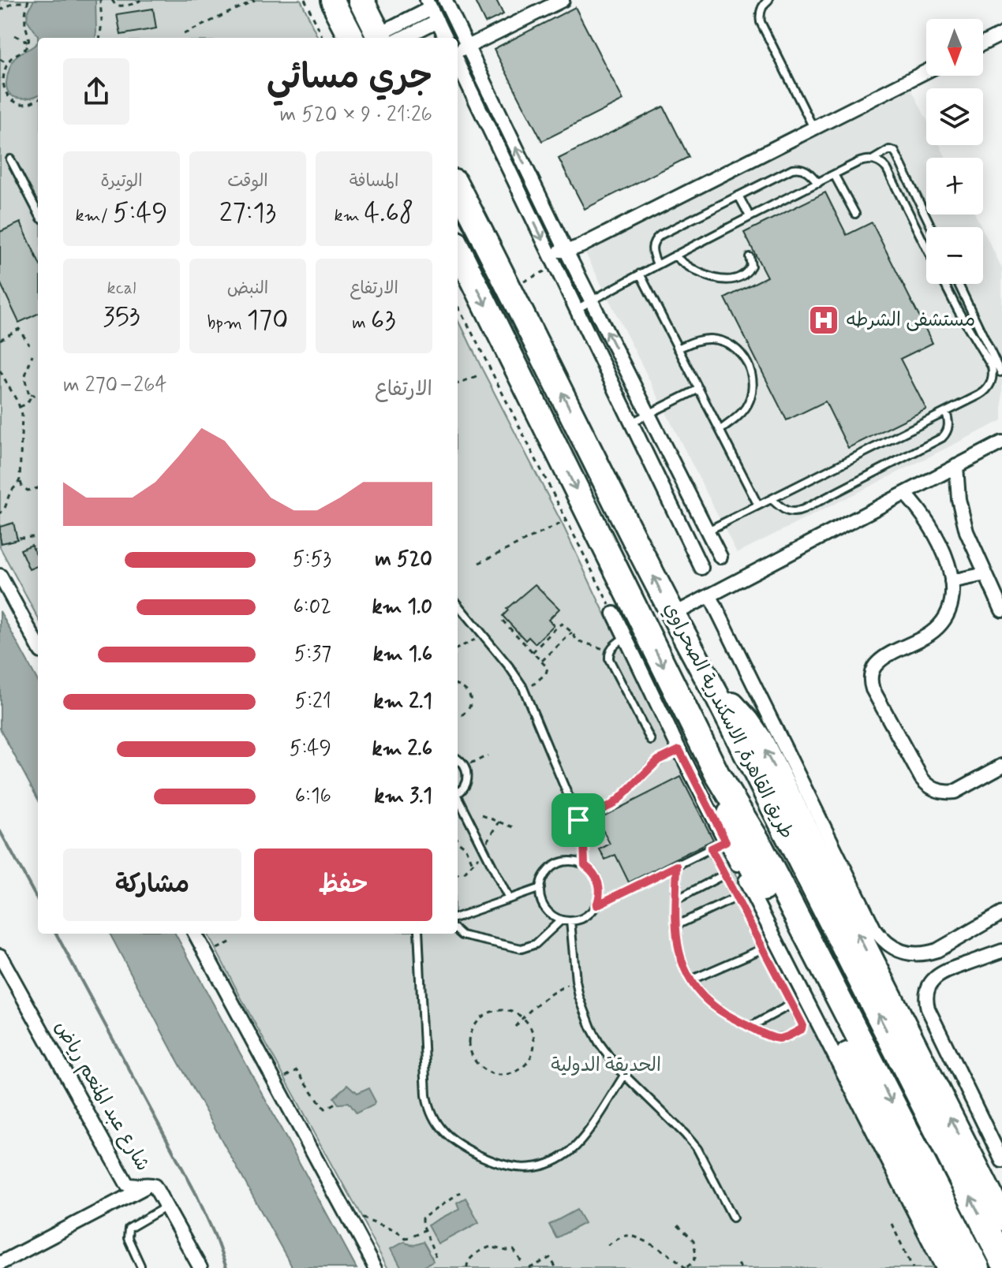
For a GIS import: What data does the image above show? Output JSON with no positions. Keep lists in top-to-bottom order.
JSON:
{
  "streets": {
    "highway": ["طريق القاهرة, الاسكندرية الصحراوي"],
    "street": ["شارع عبد المنعم رياض"]
  },
  "parks": ["الحديقة الدولية"],
  "places": {
    "hospital": ["مستشفى الشرطه"]
  },
  "north": "bottom",
  "page": {
    "map_buttons": ["+", "−"],
    "heading": ["جري مسائي", "21:26 · 9 × 520 m"],
    "stats": [
      ["المسافة", "4.68 km"],
      ["الوقت", "27:13"],
      ["الوتيرة", "5:49 /km"],
      ["الارتفاع", "63 m"],
      ["النبض", "170 bpm"],
      ["kcal", "353"]
    ],
    "chart": ["الارتفاع", "264–270 m"],
    "list": [
      {
        "name": "520 m",
        "note": "5:53"
      },
      {
        "name": "1.0 km",
        "note": "6:02"
      },
      {
        "name": "1.6 km",
        "note": "5:37"
      },
      {
        "name": "2.1 km",
        "note": "5:21"
      },
      {
        "name": "2.6 km",
        "note": "5:49"
      },
      {
        "name": "3.1 km",
        "note": "6:16"
      }
    ],
    "buttons": ["حفظ", "مشاركة"]
  }
}
